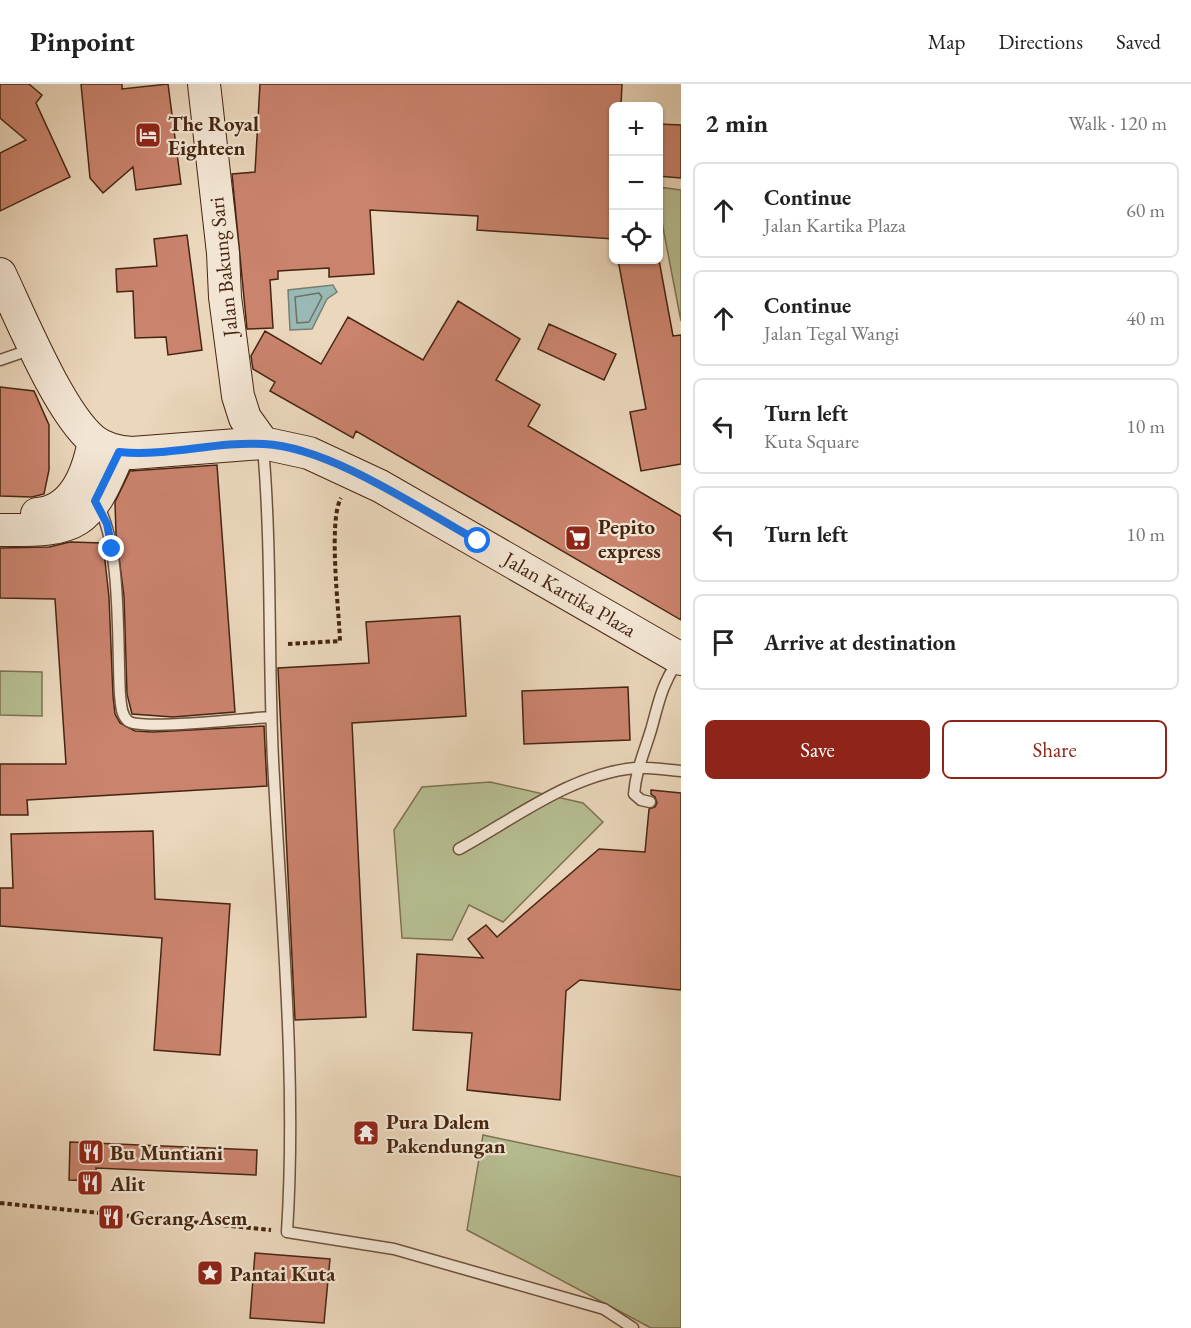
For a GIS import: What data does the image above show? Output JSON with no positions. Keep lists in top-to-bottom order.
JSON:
{
  "streets": {
    "main road": ["Jalan Bakung Sari", "Jalan Kartika Plaza"]
  },
  "crossings": [
    ["Jalan Bakung Sari", "Jalan Kartika Plaza"]
  ],
  "places": {
    "hotel": ["The Royal Eighteen"],
    "supermarket": ["Pepito express"],
    "temple": ["Pura Dalem Pakendungan"],
    "restaurant": ["Bu Muntiani", "Alit", "Gerang Asem"],
    "place": ["Pantai Kuta"]
  },
  "page": {
    "header": "Pinpoint",
    "nav": ["Map", "Directions", "Saved"],
    "heading": ["2 min", "Walk · 120 m"],
    "map_buttons": ["+", "−"],
    "list": [
      ["Continue", "Jalan Kartika Plaza", "60 m"],
      ["Continue", "Jalan Tegal Wangi", "40 m"],
      ["Turn left", "Kuta Square", "10 m"],
      ["Turn left", "10 m"],
      "Arrive at destination"
    ],
    "buttons": ["Save", "Share"]
  }
}
